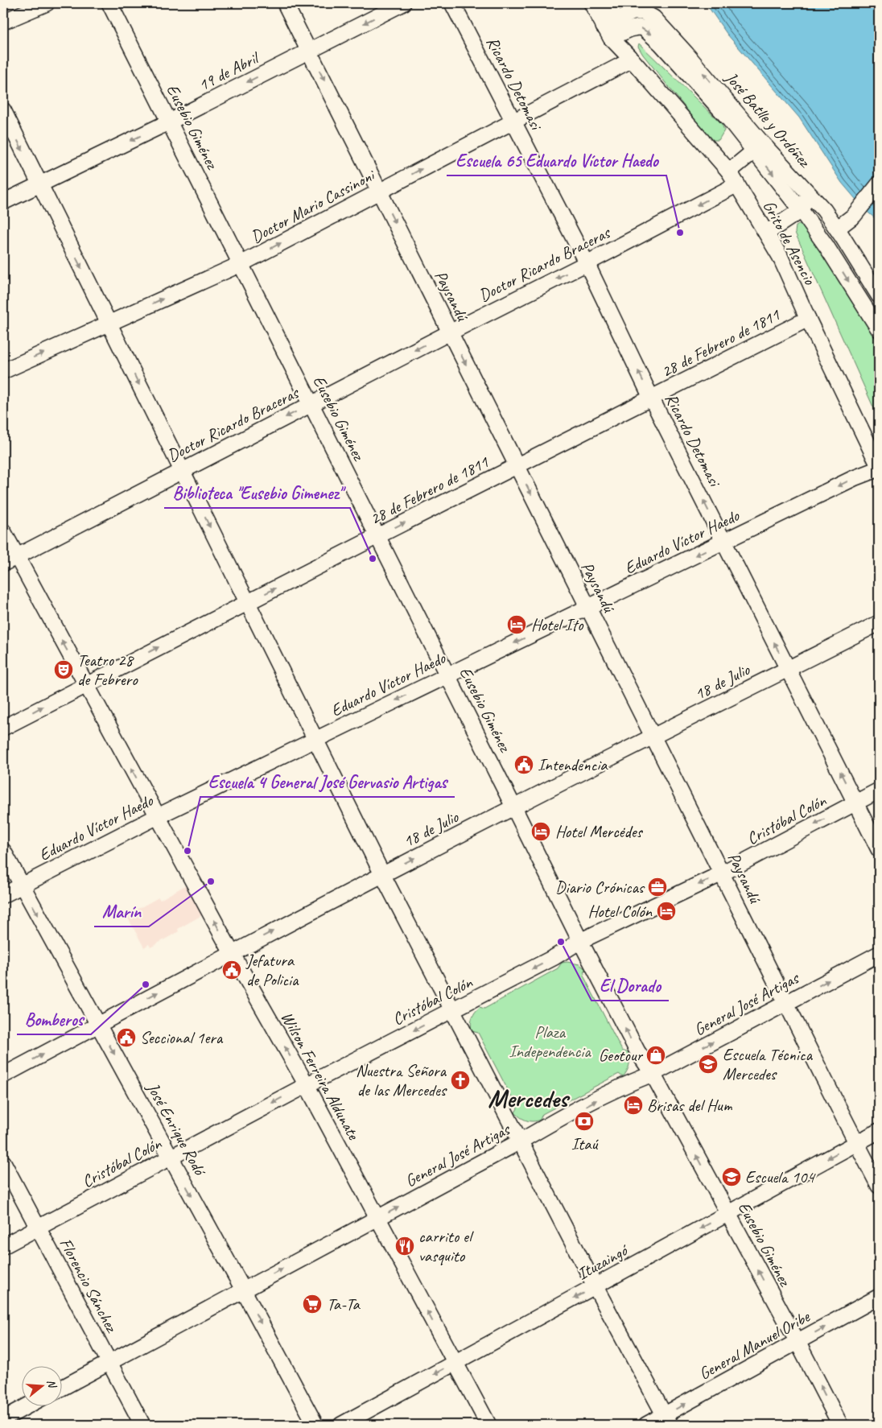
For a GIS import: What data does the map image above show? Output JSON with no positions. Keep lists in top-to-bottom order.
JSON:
{
  "streets": {
    "street": [
      "19 de Abril",
      "Ricardo Detomasi",
      "José Batlle y Ordóñez",
      "Eusebio Giménez",
      "Doctor Mario Cassinoni",
      "Grito de Asencio",
      "Doctor Ricardo Braceras",
      "Paysandú",
      "28 de Febrero de 1811",
      "Eduardo Víctor Haedo",
      "18 de Julio",
      "Cristóbal Colón",
      "General José Artigas",
      "Wilson Ferreira Aldunate",
      "José Enrique Rodó",
      "Ituzaingó",
      "Florencio Sánchez",
      "General Manuel Oribe"
    ]
  },
  "crossings": [
    ["19 de Abril", "Eusebio Giménez"],
    ["19 de Abril", "Paysandú"],
    ["Ricardo Detomasi", "Doctor Mario Cassinoni"],
    ["Ricardo Detomasi", "Doctor Ricardo Braceras"],
    ["Ricardo Detomasi", "28 de Febrero de 1811"],
    ["Ricardo Detomasi", "Eduardo Víctor Haedo"],
    ["Ricardo Detomasi", "18 de Julio"],
    ["Ricardo Detomasi", "Cristóbal Colón"],
    ["Eusebio Giménez", "Doctor Mario Cassinoni"],
    ["Eusebio Giménez", "Doctor Ricardo Braceras"],
    ["Eusebio Giménez", "28 de Febrero de 1811"],
    ["Eusebio Giménez", "Eduardo Víctor Haedo"],
    ["Eusebio Giménez", "18 de Julio"],
    ["Eusebio Giménez", "Cristóbal Colón"],
    ["Eusebio Giménez", "General José Artigas"],
    ["Eusebio Giménez", "Ituzaingó"],
    ["Eusebio Giménez", "General Manuel Oribe"],
    ["Doctor Mario Cassinoni", "Grito de Asencio"],
    ["Doctor Mario Cassinoni", "Paysandú"],
    ["Grito de Asencio", "Doctor Ricardo Braceras"],
    ["Grito de Asencio", "28 de Febrero de 1811"],
    ["Grito de Asencio", "Eduardo Víctor Haedo"],
    ["Doctor Ricardo Braceras", "Paysandú"],
    ["Doctor Ricardo Braceras", "Wilson Ferreira Aldunate"],
    ["Paysandú", "28 de Febrero de 1811"],
    ["Paysandú", "Eduardo Víctor Haedo"],
    ["Paysandú", "18 de Julio"],
    ["Paysandú", "Cristóbal Colón"],
    ["Paysandú", "General José Artigas"],
    ["Paysandú", "Ituzaingó"],
    ["28 de Febrero de 1811", "Wilson Ferreira Aldunate"],
    ["Eduardo Víctor Haedo", "Wilson Ferreira Aldunate"],
    ["Eduardo Víctor Haedo", "José Enrique Rodó"],
    ["18 de Julio", "Wilson Ferreira Aldunate"],
    ["18 de Julio", "José Enrique Rodó"],
    ["Cristóbal Colón", "Wilson Ferreira Aldunate"],
    ["Cristóbal Colón", "José Enrique Rodó"],
    ["Cristóbal Colón", "Florencio Sánchez"],
    ["General José Artigas", "Wilson Ferreira Aldunate"],
    ["General José Artigas", "José Enrique Rodó"],
    ["General José Artigas", "Florencio Sánchez"],
    ["Wilson Ferreira Aldunate", "Ituzaingó"]
  ],
  "one_way": [
    "19 de Abril",
    "Ricardo Detomasi",
    "Doctor Mario Cassinoni",
    "Doctor Ricardo Braceras",
    "Paysandú",
    "28 de Febrero de 1811",
    "Eduardo Víctor Haedo",
    "18 de Julio",
    "Cristóbal Colón",
    "General José Artigas",
    "Wilson Ferreira Aldunate",
    "José Enrique Rodó",
    "Ituzaingó",
    "General Manuel Oribe"
  ],
  "districts": ["Mercedes"],
  "parks": ["Plaza Independencia"],
  "places": {
    "other": [
      "Escuela 65 Eduardo Víctor Haedo",
      "Biblioteca \"Eusebio Gimenez\"",
      "Escuela 4 General José Gervasio Artigas",
      "Marín",
      "El Dorado",
      "Bomberos"
    ],
    "hotel": [
      "Hotel Ito",
      "Hotel Mercėdes",
      "Hotel Colón",
      "Brisas del Hum"
    ],
    "theatre": ["Teatro 28 de Febrero"],
    "public building": ["Intendencia", "Jefatura de Policia", "Seccional 1era"],
    "office": ["Diario Crónicas"],
    "shop": ["Geotour"],
    "school or university": ["Escuela Técnica Mercedes", "Escuela 104"],
    "church": ["Nuestra Señora de las Mercedes"],
    "bank": ["Itaú"],
    "restaurant": ["carrito el vasquito"],
    "supermarket": ["Ta-Ta"]
  },
  "north": "right"
}
